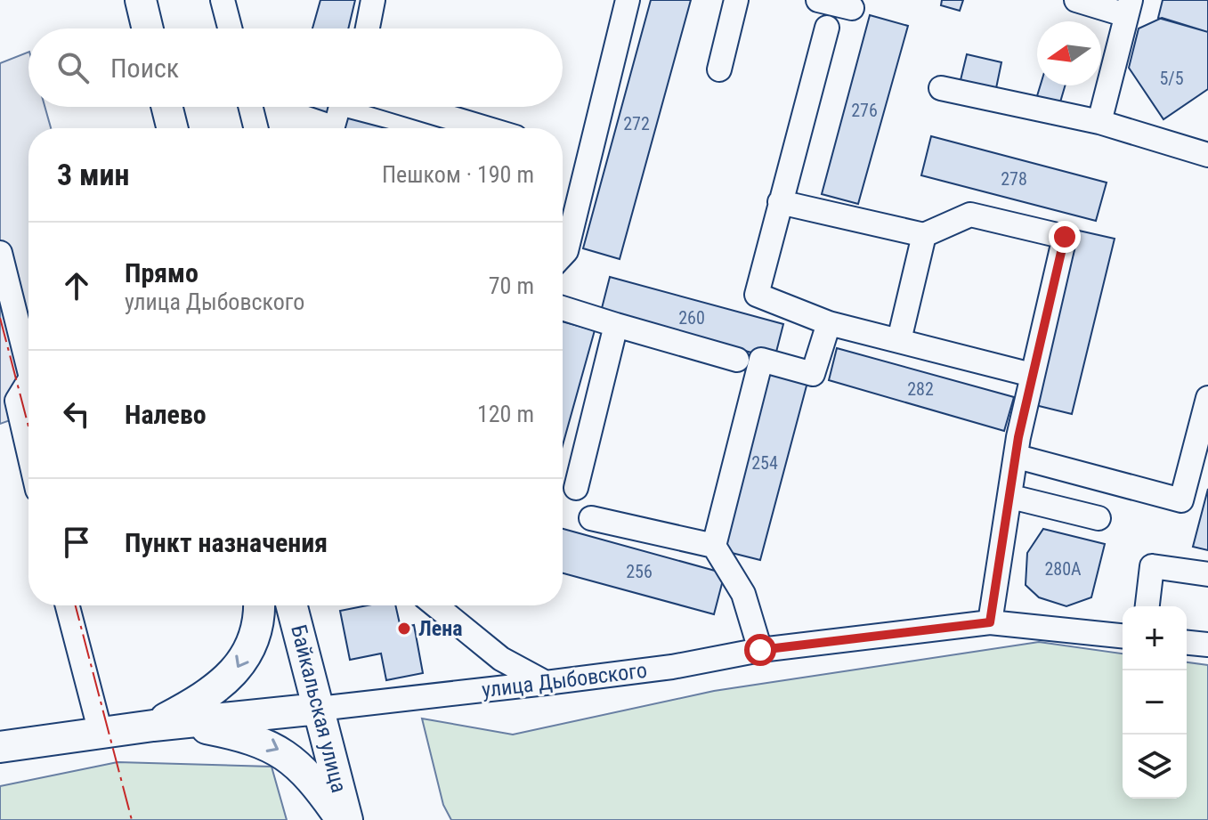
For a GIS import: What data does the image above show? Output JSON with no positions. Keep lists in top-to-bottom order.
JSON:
{
  "streets": {
    "main road": ["улица Дыбовского", "Байкальская улица"]
  },
  "crossings": [
    ["улица Дыбовского", "Байкальская улица"]
  ],
  "places": ["Лена"],
  "house_numbers": [
    "5/5",
    "276",
    "272",
    "278",
    "260",
    "282",
    "254",
    "280А",
    "256"
  ],
  "north": "left",
  "page": {
    "search": "Поиск",
    "heading": ["3 мин", "Пешком · 190 m"],
    "list": [
      ["Прямо", "улица Дыбовского", "70 m"],
      ["Налево", "120 m"],
      "Пункт назначения"
    ],
    "map_buttons": ["+", "−"]
  }
}
